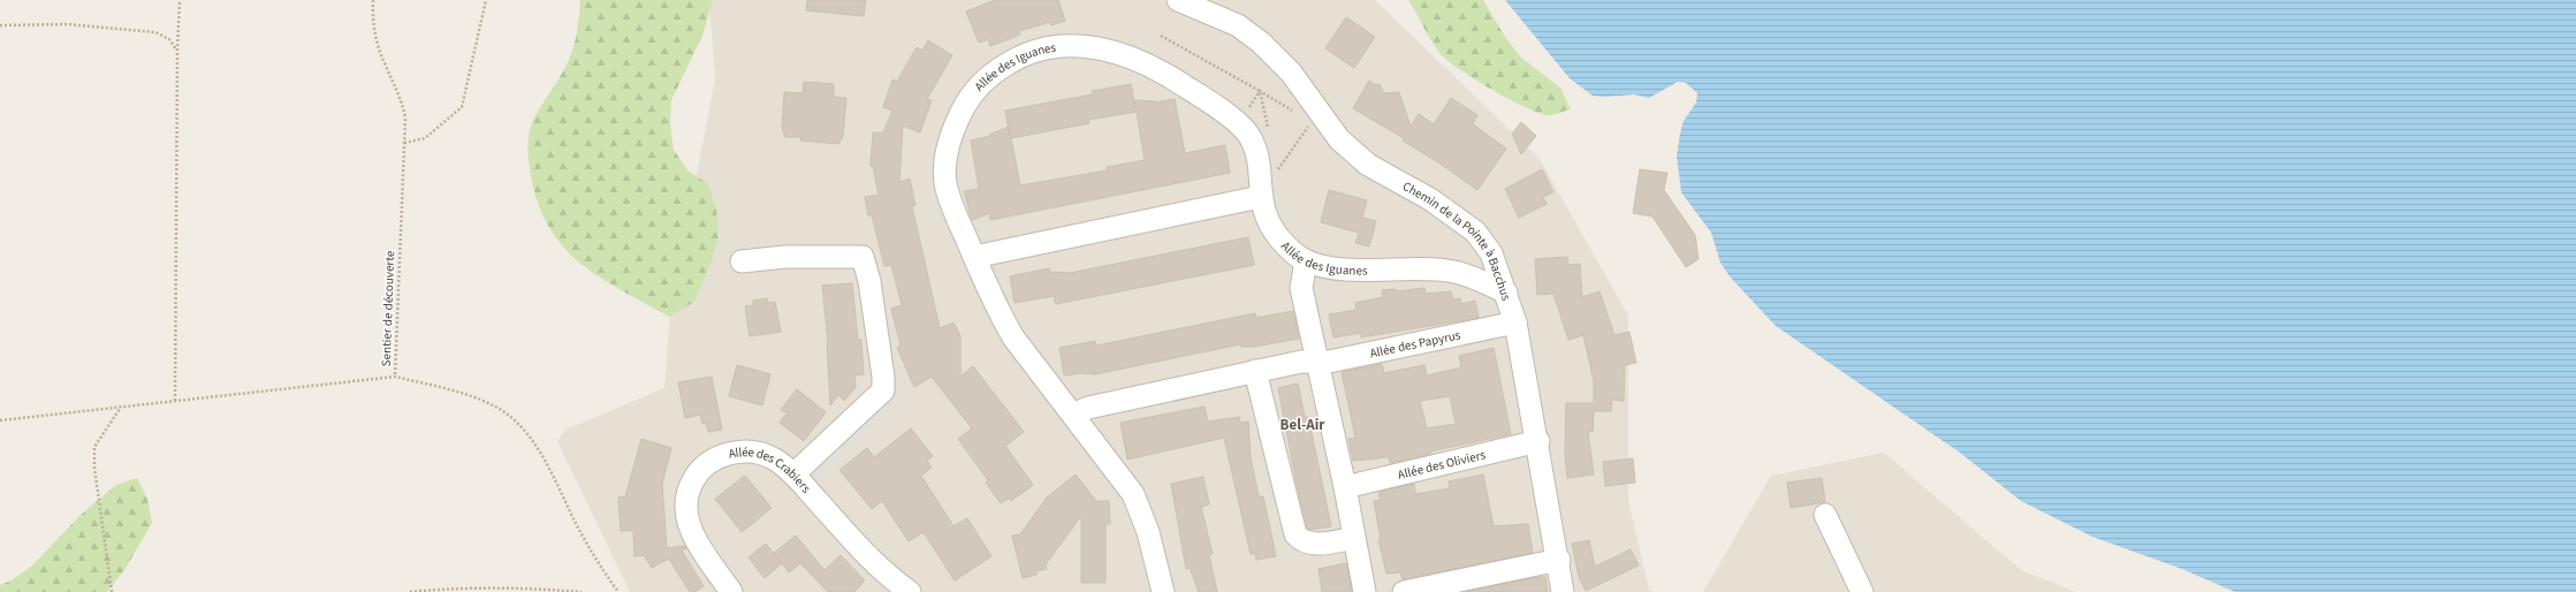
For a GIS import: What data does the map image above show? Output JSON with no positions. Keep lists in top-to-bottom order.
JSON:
{
  "streets": {
    "street": [
      "Allée des Iguanes",
      "Chemin de la Pointe à Bacchus",
      "Allée des Papyrus",
      "Allée des Oliviers",
      "Allée des Crabiers"
    ],
    "path": ["Sentier de découverte"]
  },
  "crossings": [
    ["Allée des Iguanes", "Chemin de la Pointe à Bacchus"],
    ["Allée des Iguanes", "Allée des Papyrus"],
    ["Chemin de la Pointe à Bacchus", "Allée des Papyrus"],
    ["Chemin de la Pointe à Bacchus", "Allée des Oliviers"]
  ],
  "districts": ["Bel-Air"]
}
